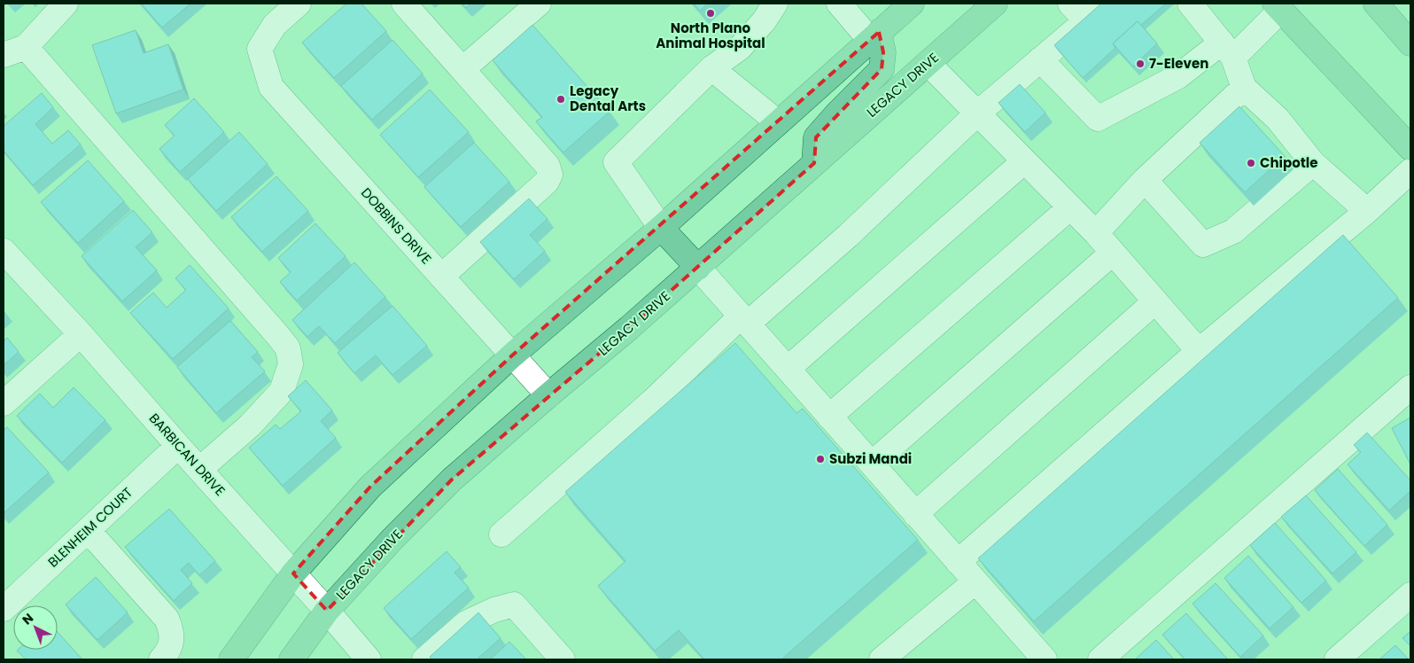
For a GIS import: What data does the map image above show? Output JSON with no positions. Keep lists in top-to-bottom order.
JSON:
{
  "streets": {
    "main road": ["LEGACY DRIVE"],
    "street": ["DOBBINS DRIVE", "BARBICAN DRIVE", "BLENHEIM COURT"]
  },
  "crossings": [
    ["LEGACY DRIVE", "DOBBINS DRIVE"],
    ["LEGACY DRIVE", "BARBICAN DRIVE"],
    ["BARBICAN DRIVE", "BLENHEIM COURT"]
  ],
  "places": [
    "North Plano Animal Hospital",
    "7-Eleven",
    "Legacy Dental Arts",
    "Chipotle",
    "Subzi Mandi"
  ],
  "north": "top left"
}
